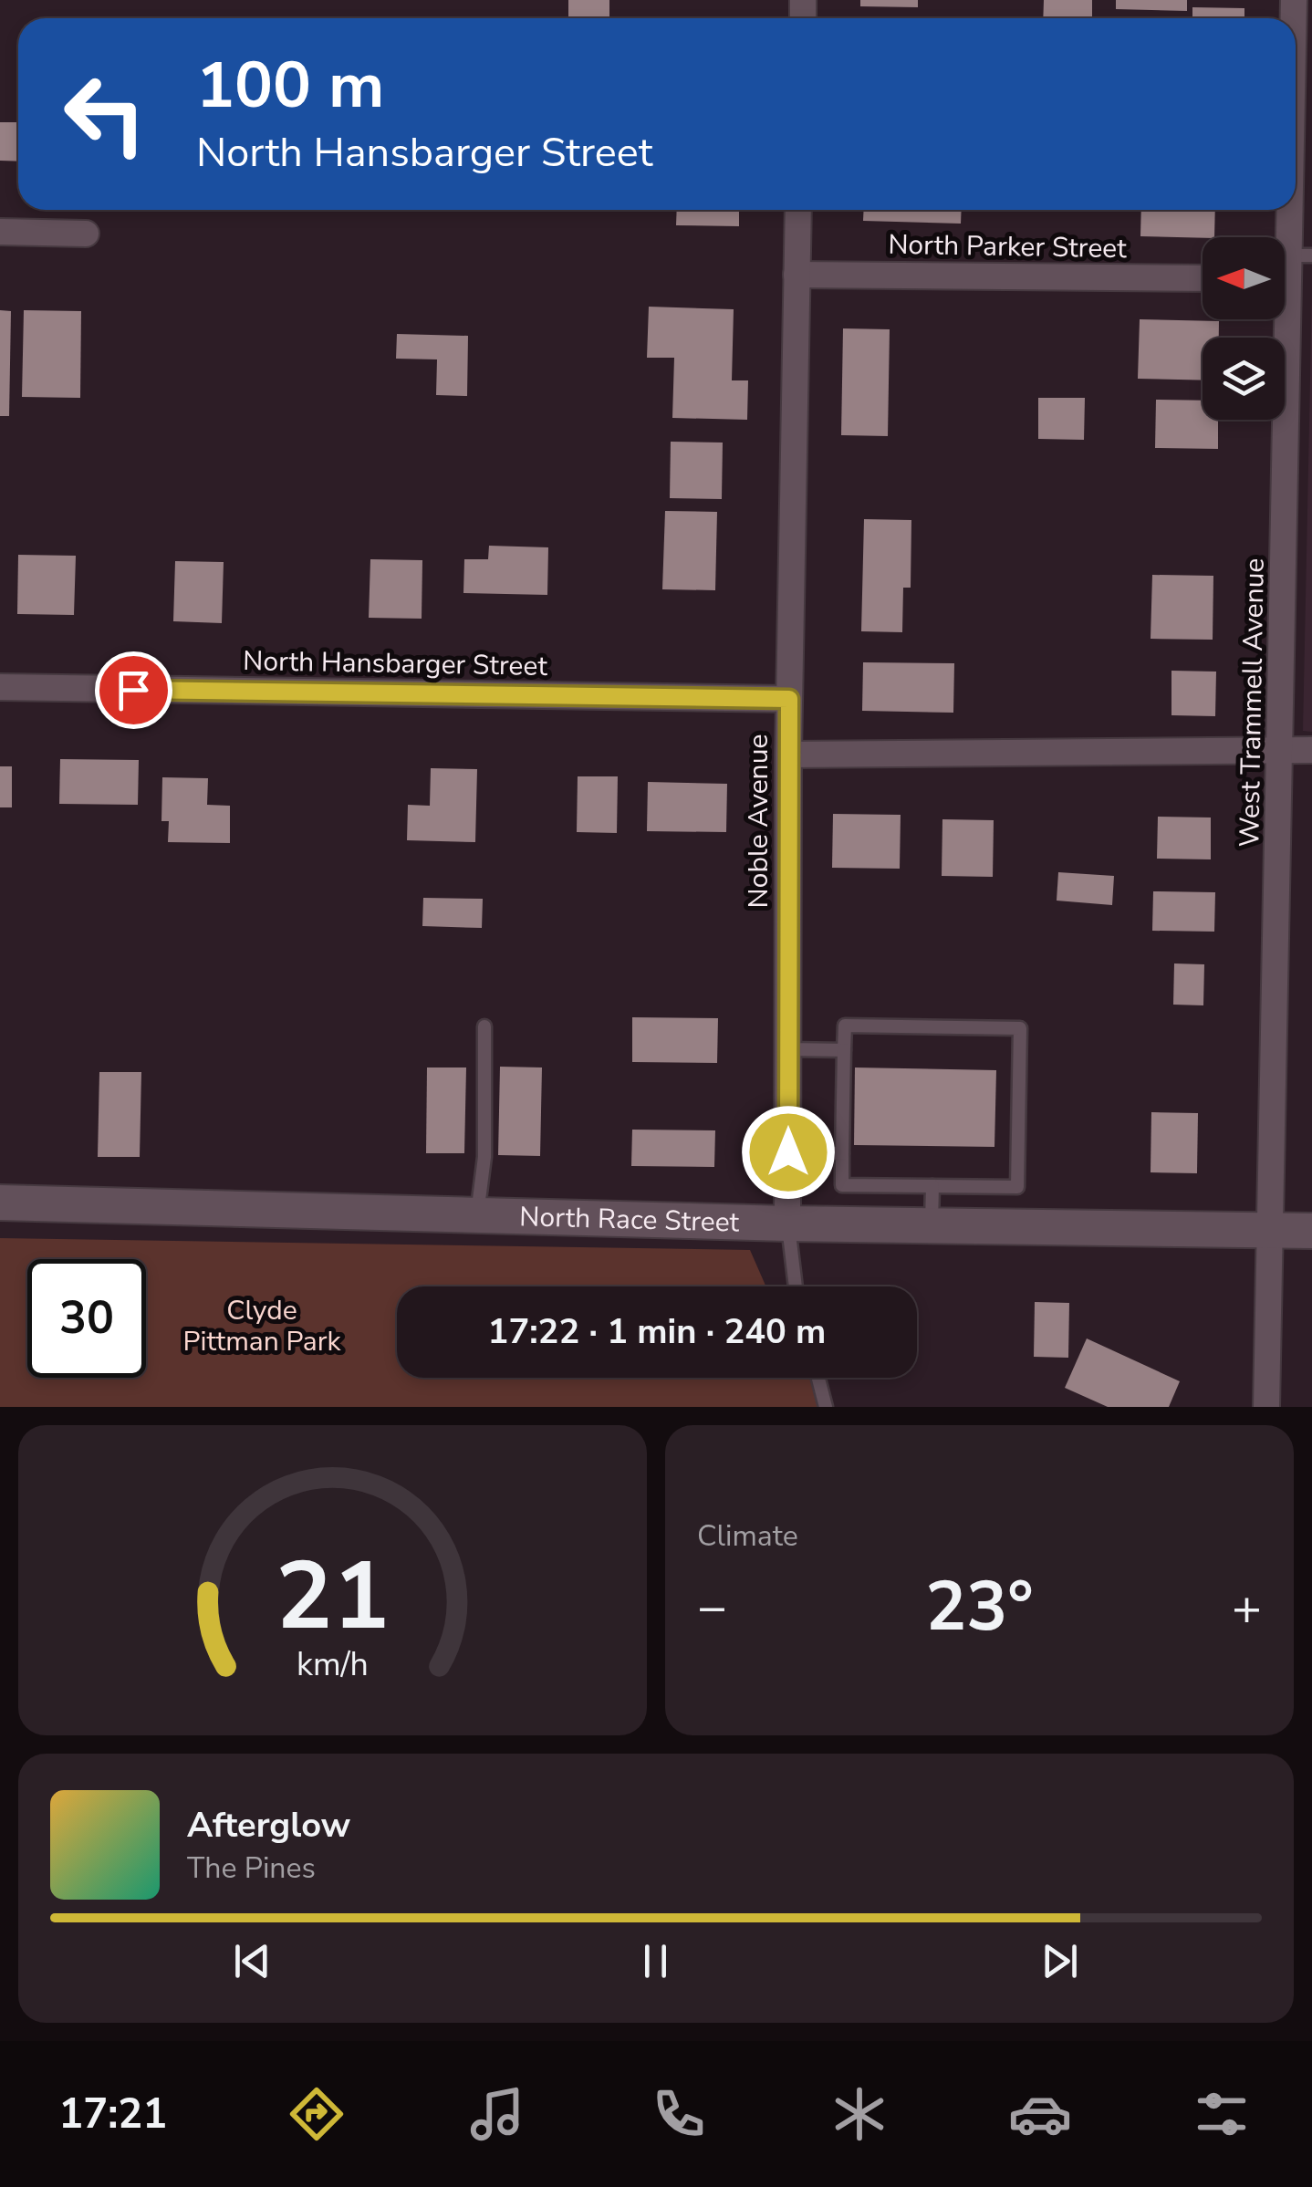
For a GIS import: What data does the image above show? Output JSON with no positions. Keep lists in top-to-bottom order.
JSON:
{
  "streets": {
    "main road": ["North Race Street"],
    "street": [
      "North Parker Street",
      "North Hansbarger Street",
      "West Trammell Avenue",
      "Noble Avenue"
    ]
  },
  "crossings": [
    ["North Parker Street", "Noble Avenue"],
    ["North Hansbarger Street", "Noble Avenue"],
    ["West Trammell Avenue", "North Race Street"],
    ["Noble Avenue", "North Race Street"]
  ],
  "parks": ["Clyde Pittman Park"],
  "north": "left",
  "page": {
    "turn": ["100 m", "North Hansbarger Street"],
    "limit": "30",
    "trip": "17:22 · 1 min · 240 m",
    "tile": "Climate",
    "heat": ["−", "23°", "+"],
    "song": ["Afterglow", "The Pines"],
    "tabs": "17:21",
    "gauge": ["21", "km/h"]
  }
}
